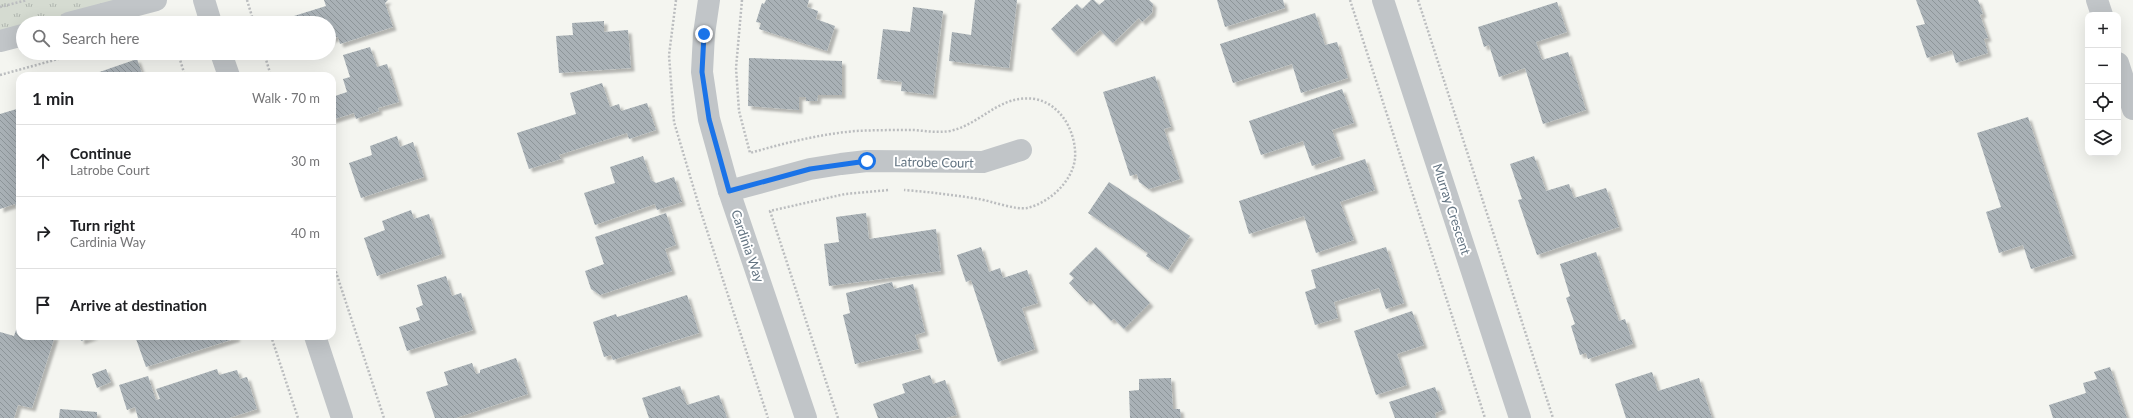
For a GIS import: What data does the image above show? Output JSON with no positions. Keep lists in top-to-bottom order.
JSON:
{
  "streets": {
    "street": ["Latrobe Court", "Murray Crescent", "Cardinia Way"]
  },
  "crossings": [
    ["Latrobe Court", "Cardinia Way"]
  ],
  "page": {
    "map_buttons": ["+", "−"],
    "search": "Search here",
    "heading": ["1 min", "Walk · 70 m"],
    "list": [
      ["Continue", "Latrobe Court", "30 m"],
      ["Turn right", "Cardinia Way", "40 m"],
      "Arrive at destination"
    ]
  }
}
